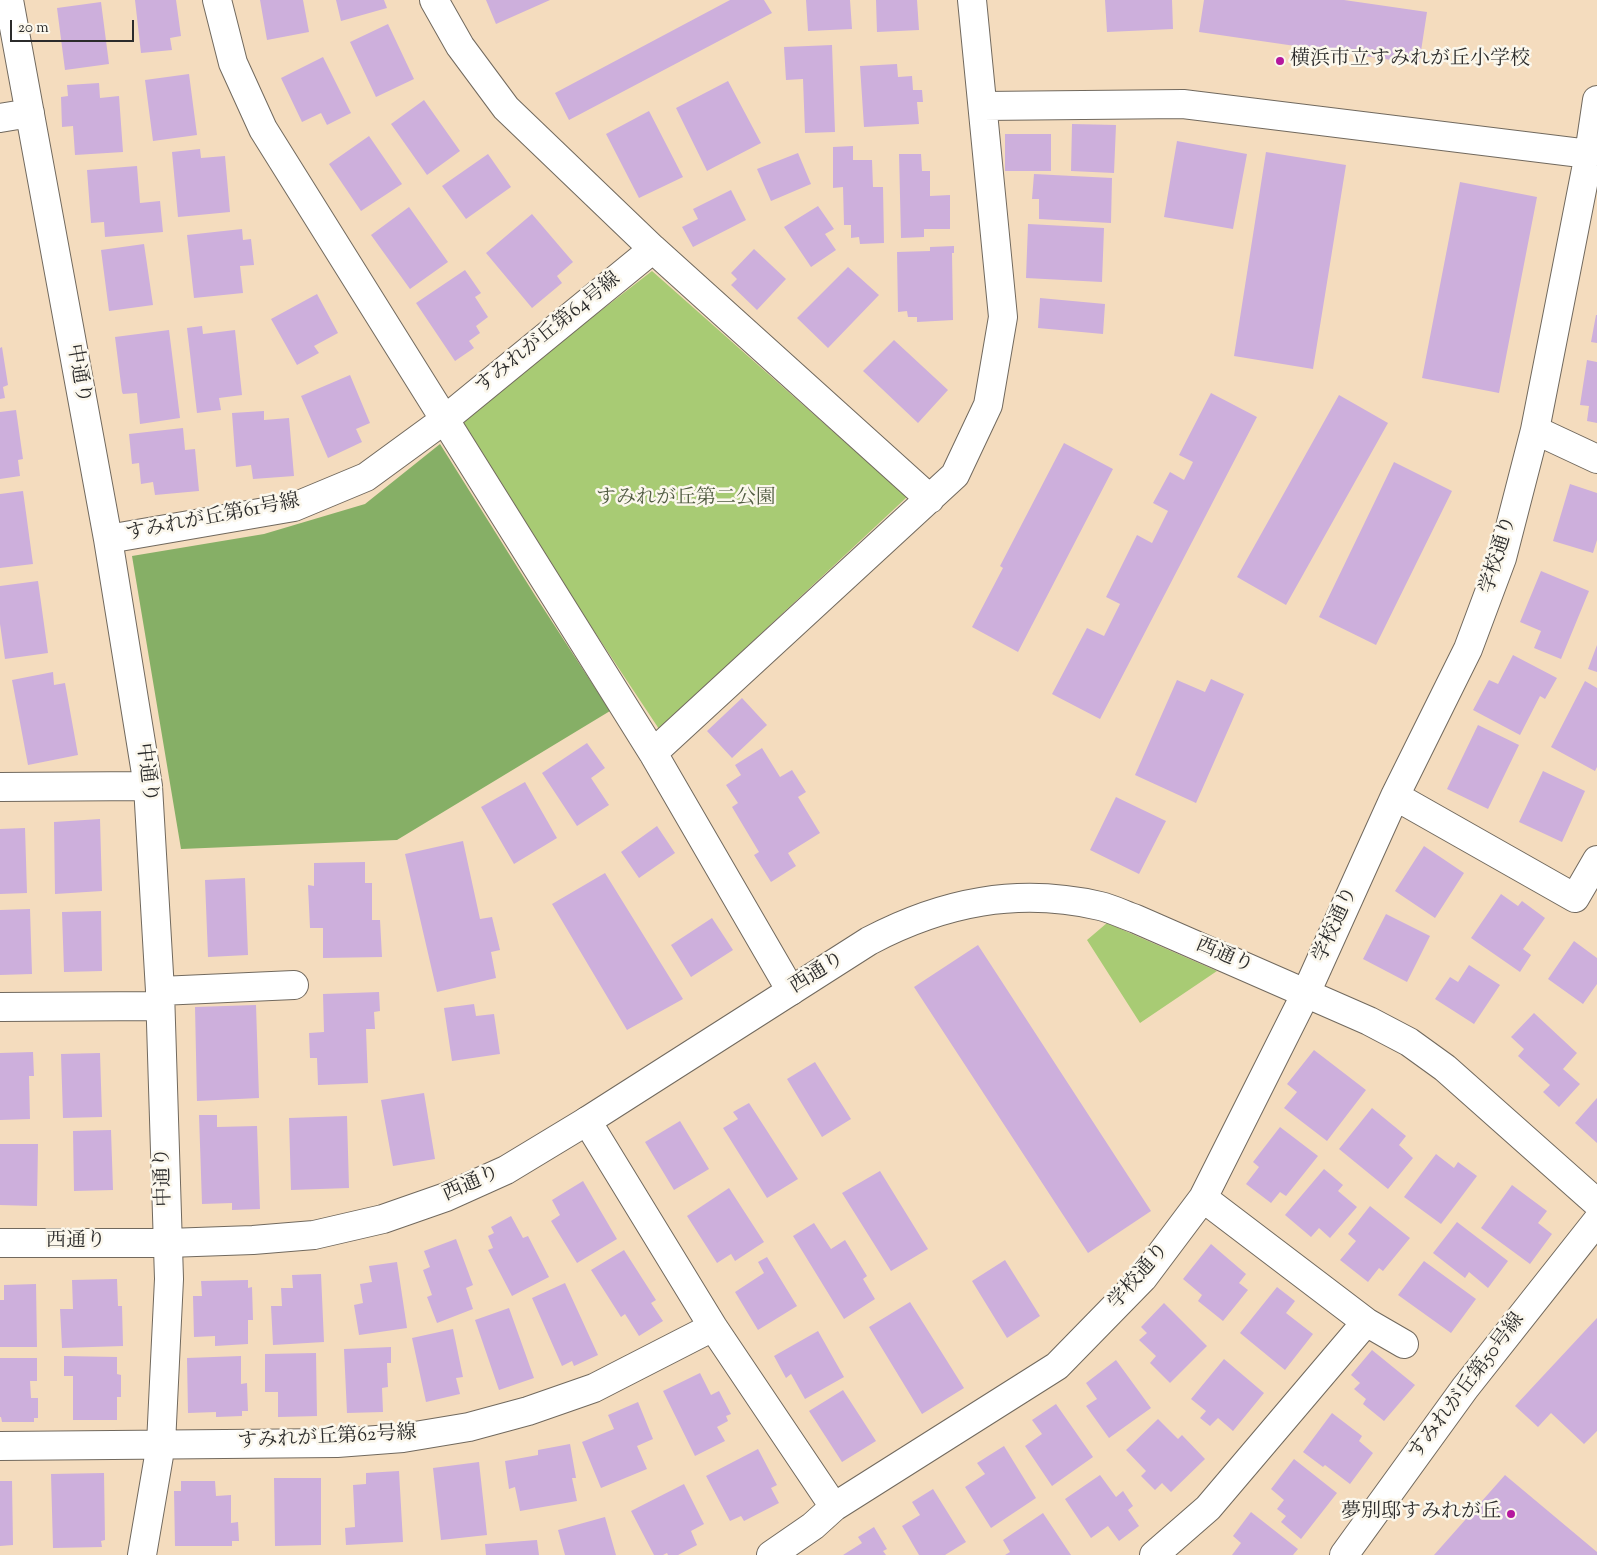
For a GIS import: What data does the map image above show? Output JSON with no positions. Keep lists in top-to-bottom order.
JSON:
{
  "streets": {
    "street": [
      "すみれが丘第64号線",
      "中通り",
      "すみれが丘第61号線",
      "学校通り",
      "西通り",
      "すみれが丘第50号線",
      "すみれが丘第62号線"
    ]
  },
  "crossings": [
    ["すみれが丘第64号線", "すみれが丘第61号線"],
    ["中通り", "すみれが丘第61号線"],
    ["中通り", "西通り"],
    ["中通り", "すみれが丘第62号線"],
    ["学校通り", "西通り"]
  ],
  "parks": ["すみれが丘第二公園"],
  "places": ["横浜市立すみれが丘小学校", "夢別邸すみれが丘"],
  "scale_bar": "20 m"
}
